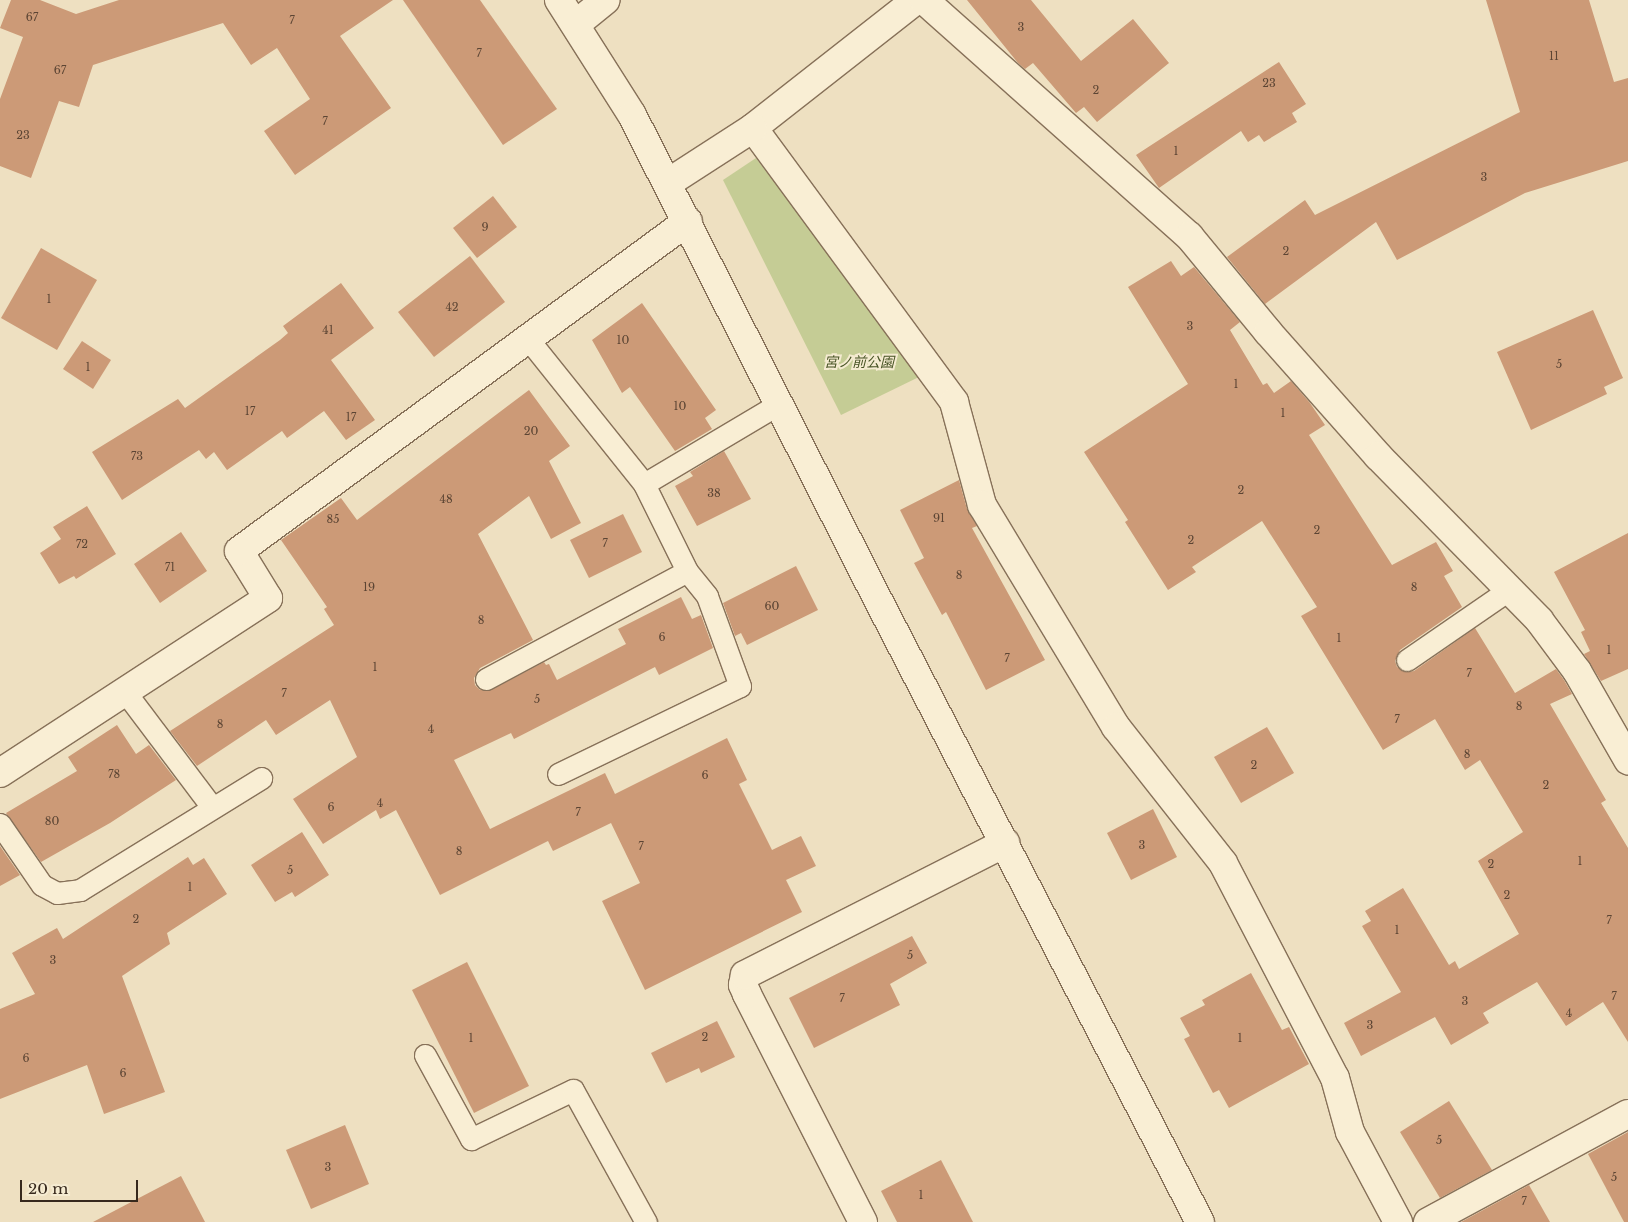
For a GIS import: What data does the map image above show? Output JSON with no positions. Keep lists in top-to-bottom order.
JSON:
{
  "parks": ["宮ノ前公園"],
  "house_numbers": [
    "67",
    "7",
    "3",
    "7",
    "11",
    "67",
    "23",
    "2",
    "7",
    "23",
    "1",
    "3",
    "9",
    "2",
    "1",
    "42",
    "3",
    "41",
    "10",
    "5",
    "1",
    "1",
    "10",
    "17",
    "1",
    "17",
    "20",
    "73",
    "2",
    "38",
    "48",
    "91",
    "85",
    "2",
    "2",
    "7",
    "72",
    "71",
    "8",
    "19",
    "8",
    "60",
    "8",
    "6",
    "1",
    "1",
    "7",
    "1",
    "7",
    "7",
    "5",
    "8",
    "7",
    "8",
    "4",
    "8",
    "2",
    "78",
    "6",
    "2",
    "4",
    "6",
    "7",
    "80",
    "3",
    "7",
    "8",
    "1",
    "2",
    "5",
    "1",
    "2",
    "2",
    "7",
    "1",
    "5",
    "3",
    "7",
    "7",
    "3",
    "4",
    "3",
    "2",
    "1",
    "1",
    "6",
    "6",
    "5",
    "3",
    "5",
    "1",
    "7"
  ],
  "scale_bar": "20 m"
}
